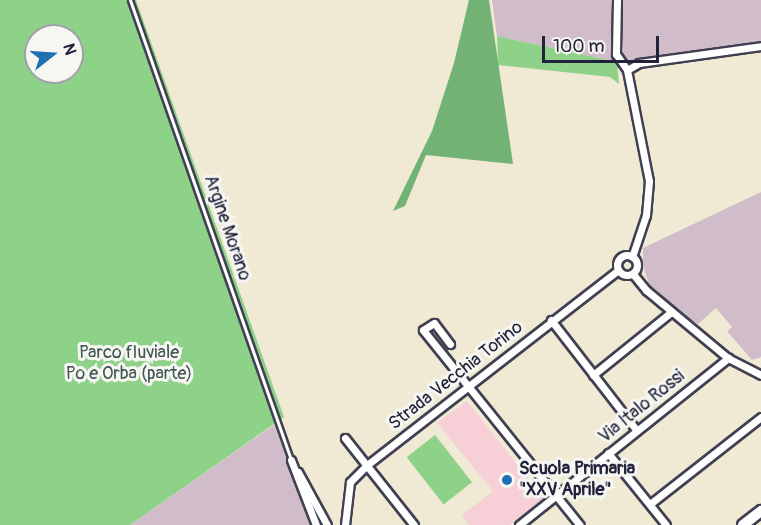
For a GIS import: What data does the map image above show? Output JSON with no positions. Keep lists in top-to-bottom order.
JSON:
{
  "streets": {
    "street": ["Argine Morano", "Strada Vecchia Torino", "Via Italo Rossi"]
  },
  "parks": ["Parco fluviale Po e Orba (parte)"],
  "places": ["Scuola Primaria \"XXV Aprile\""],
  "scale_bar": "100 m",
  "north": "right"
}
